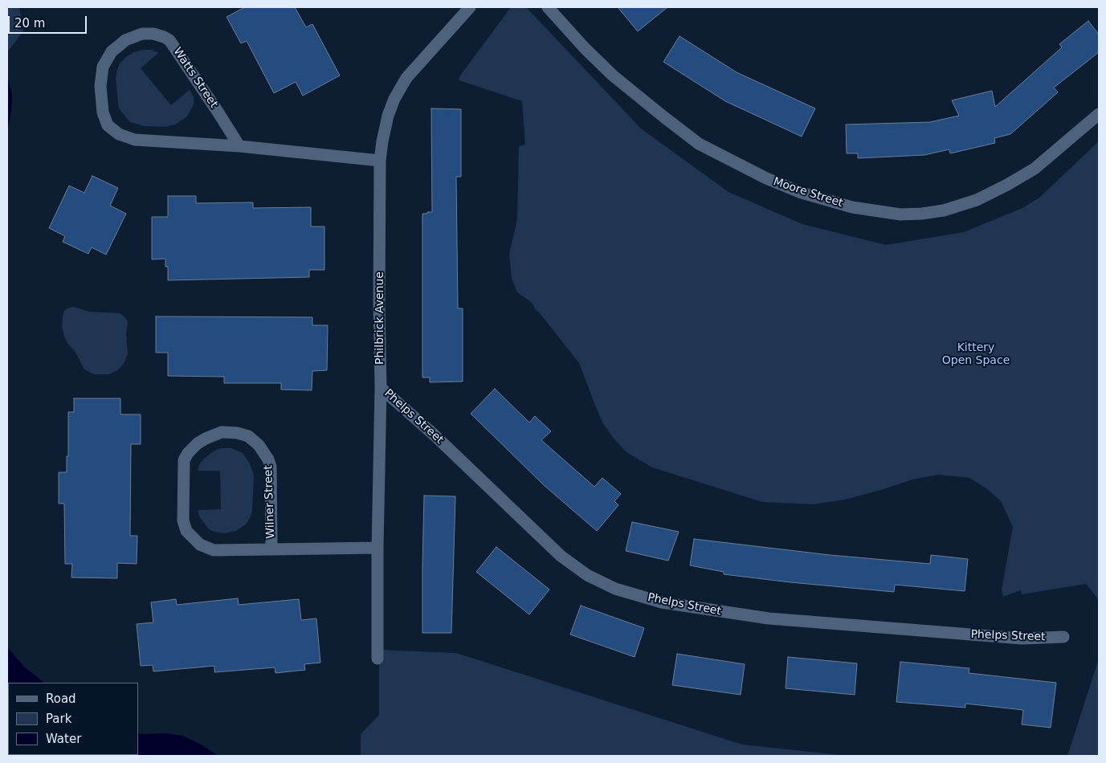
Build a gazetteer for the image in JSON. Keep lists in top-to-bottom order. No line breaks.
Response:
{"streets":{"street":["Watts Street","Moore Street","Philbrick Avenue","Phelps Street","Wilner Street"]},"crossings":[["Watts Street","Philbrick Avenue"],["Philbrick Avenue","Phelps Street"],["Philbrick Avenue","Wilner Street"]],"parks":["Kittery Open Space"],"legend":["Road","Park","Water"],"scale_bar":"20 m"}
